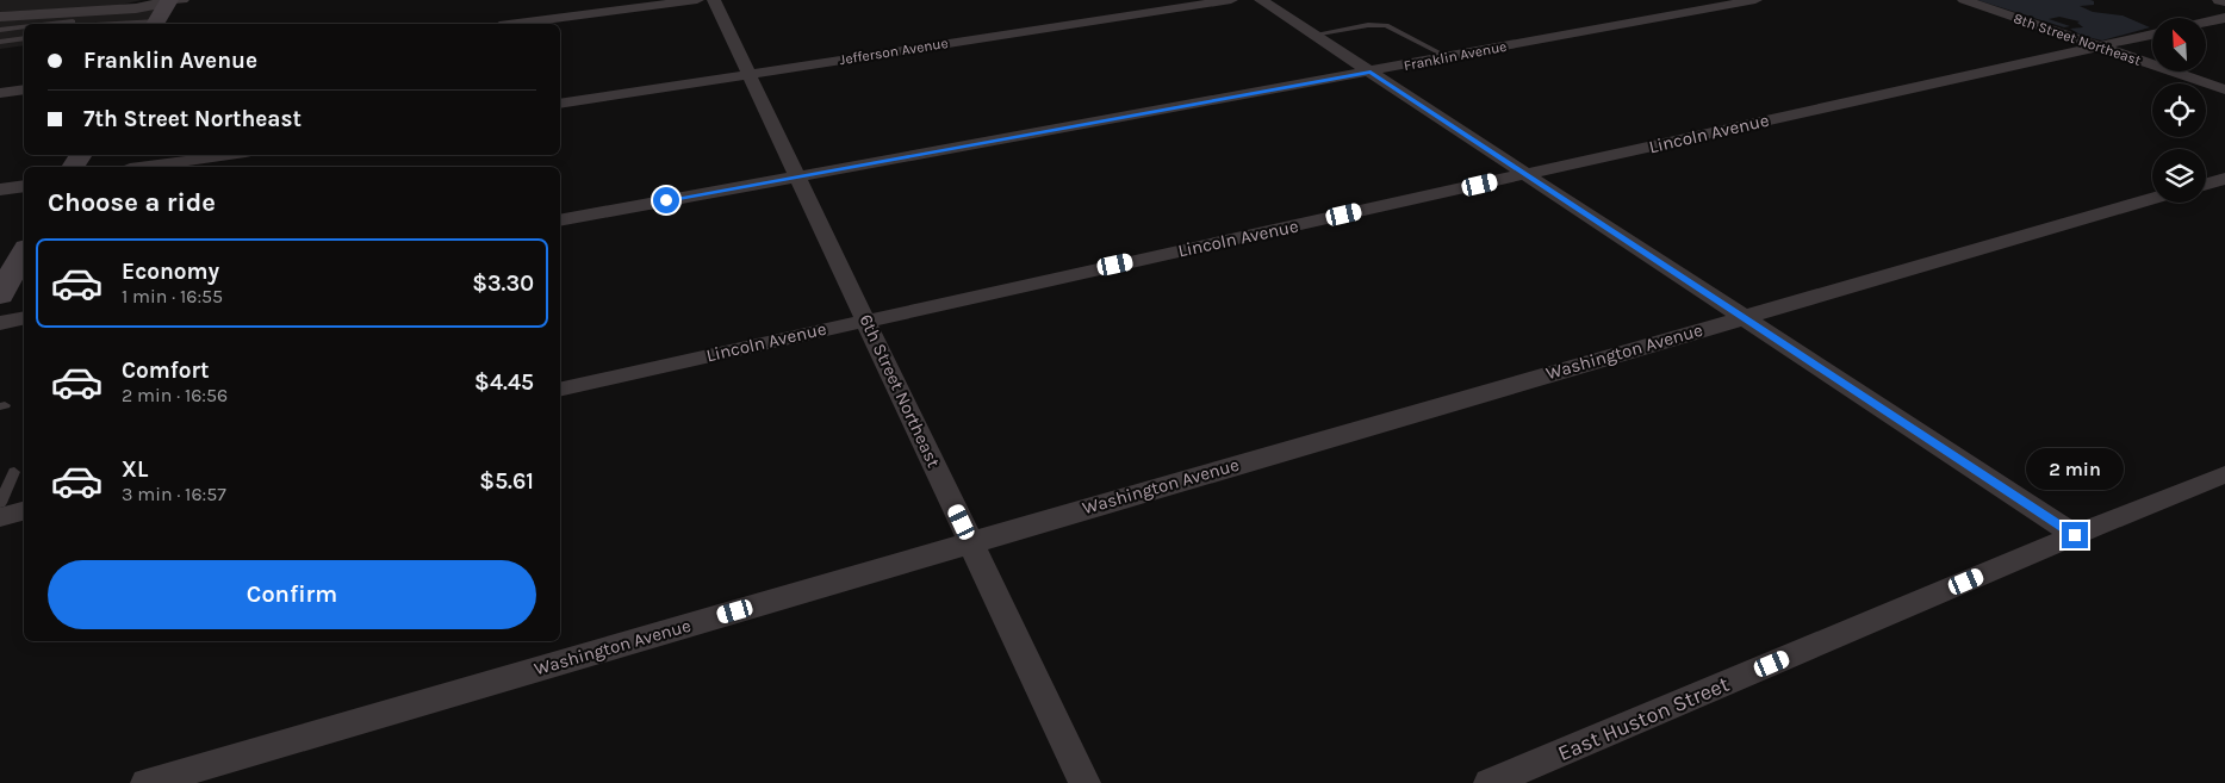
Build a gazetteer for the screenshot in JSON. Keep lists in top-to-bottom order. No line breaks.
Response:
{"streets":{"street":["8th Street Northeast","Jefferson Avenue","Franklin Avenue","Lincoln Avenue","Washington Avenue","6th Street Northeast","East Huston Street"]},"crossings":[["8th Street Northeast","Lincoln Avenue"],["Jefferson Avenue","6th Street Northeast"],["Franklin Avenue","6th Street Northeast"],["Lincoln Avenue","6th Street Northeast"],["Washington Avenue","6th Street Northeast"]],"north":"top left","page":{"banner":["Franklin Avenue","7th Street Northeast"],"heading":"Choose a ride","list":[{"name":"Economy","note":"1 min · 16:55","value":"$3.30"},{"name":"Comfort","note":"2 min · 16:56","value":"$4.45"},{"name":"XL","note":"3 min · 16:57","value":"$5.61"}],"bubble":"2 min","buttons":"Confirm"}}
